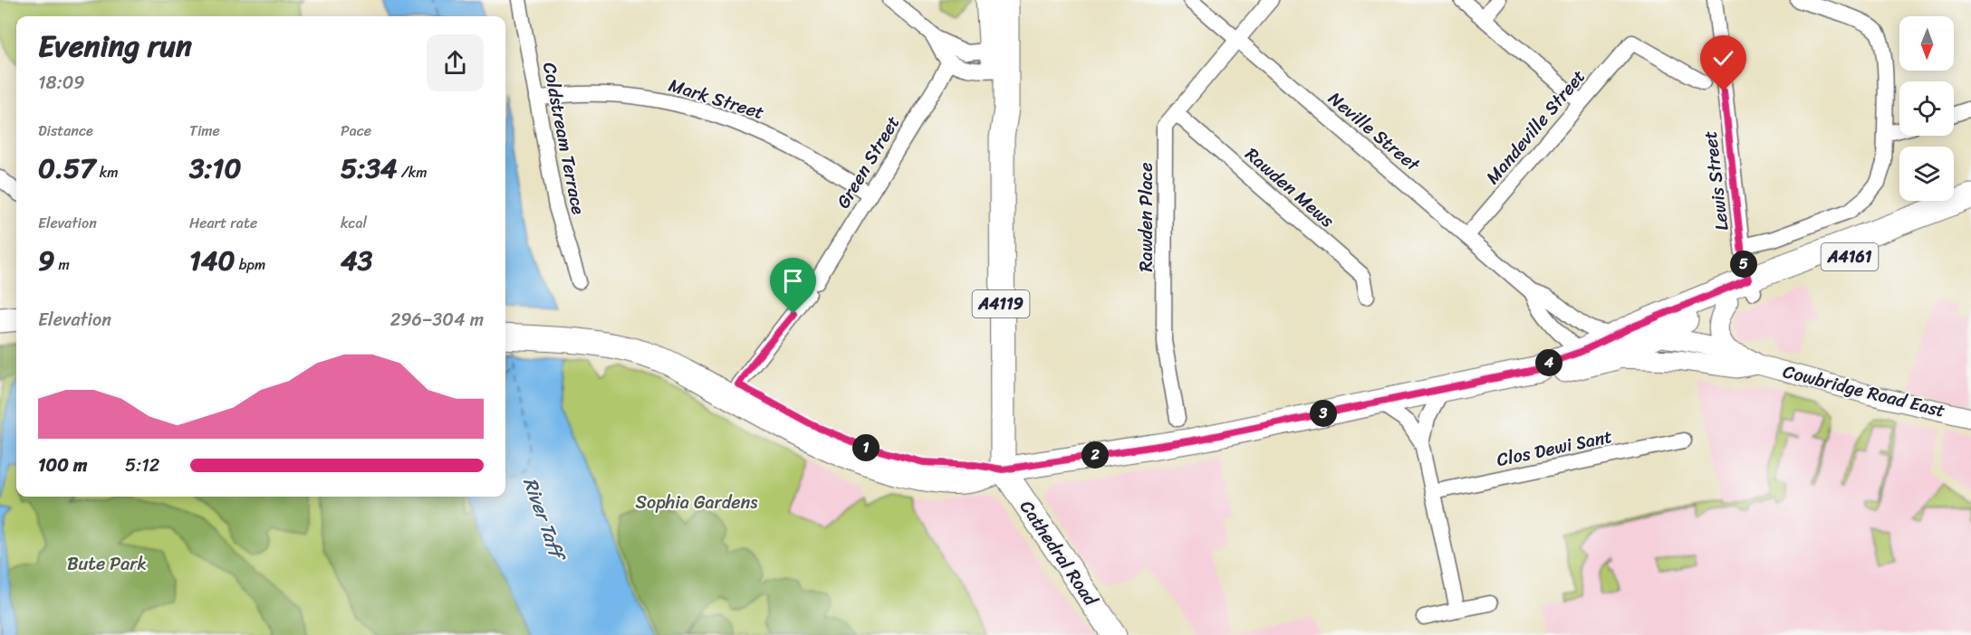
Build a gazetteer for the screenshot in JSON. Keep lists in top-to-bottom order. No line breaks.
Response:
{"streets":{"main road":["A4161","A4119","Cowbridge Road East","Cathedral Road"],"street":["Mark Street","Mandeville Street","Neville Street","Coldstream Terrace","Green Street","Lewis Street","Rawden Mews","Rawden Place","Clos Dewi Sant"]},"crossings":[["Mark Street","Coldstream Terrace"],["Mark Street","Green Street"],["Mandeville Street","Neville Street"],["Neville Street","Rawden Place"],["Neville Street","A4161"],["Neville Street","Cowbridge Road East"],["Green Street","Cowbridge Road East"],["Lewis Street","A4161"],["Rawden Mews","Rawden Place"],["A4161","Cowbridge Road East"],["A4119","Cowbridge Road East"],["A4119","Cathedral Road"],["Cowbridge Road East","Cathedral Road"]],"water":["River Taff"],"parks":["Sophia Gardens","Bute Park"],"north":"bottom","page":{"heading":["Evening run","18:09"],"stats":[["Distance","0.57 km"],["Time","3:10"],["Pace","5:34 /km"],["Elevation","9 m"],["Heart rate","140 bpm"],["kcal","43"]],"pins":["5","4","3","1","2"],"chart":["Elevation","296–304 m"],"list":[{"name":"100 m","note":"5:12"}]}}
